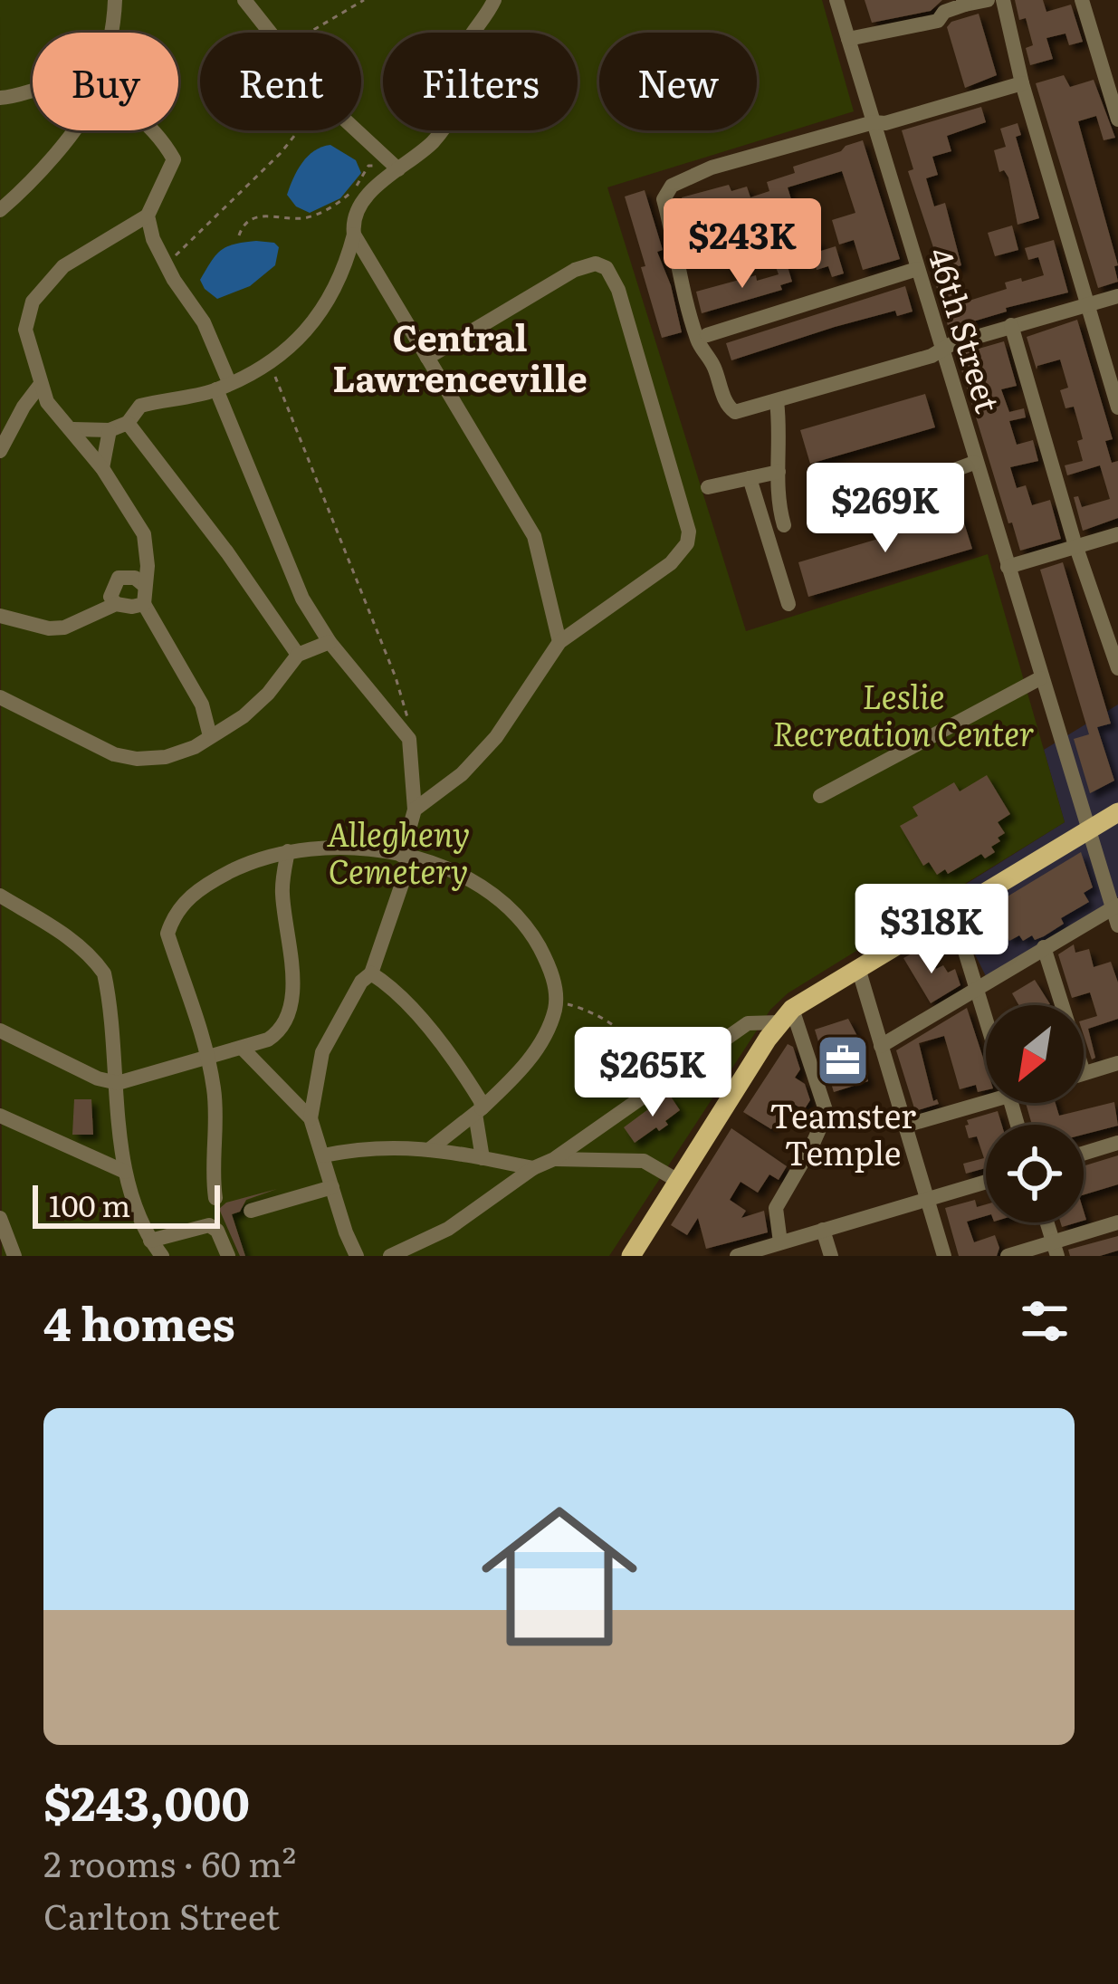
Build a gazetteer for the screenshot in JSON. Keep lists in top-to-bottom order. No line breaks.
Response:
{"streets":{"street":["46th Street"]},"districts":["Central Lawrenceville"],"parks":["Leslie Recreation Center","Allegheny Cemetery"],"places":{"office":["Teamster Temple"]},"scale_bar":"100 m","north":"bottom left","page":{"chip":["Buy","Rent","Filters","New"],"price":["$243K","$269K","$318K","$265K"],"scale":"100 m","heading":"4 homes","list":[{"name":"$243,000","note":"2 rooms · 60 m² · Carlton Street"}]}}
